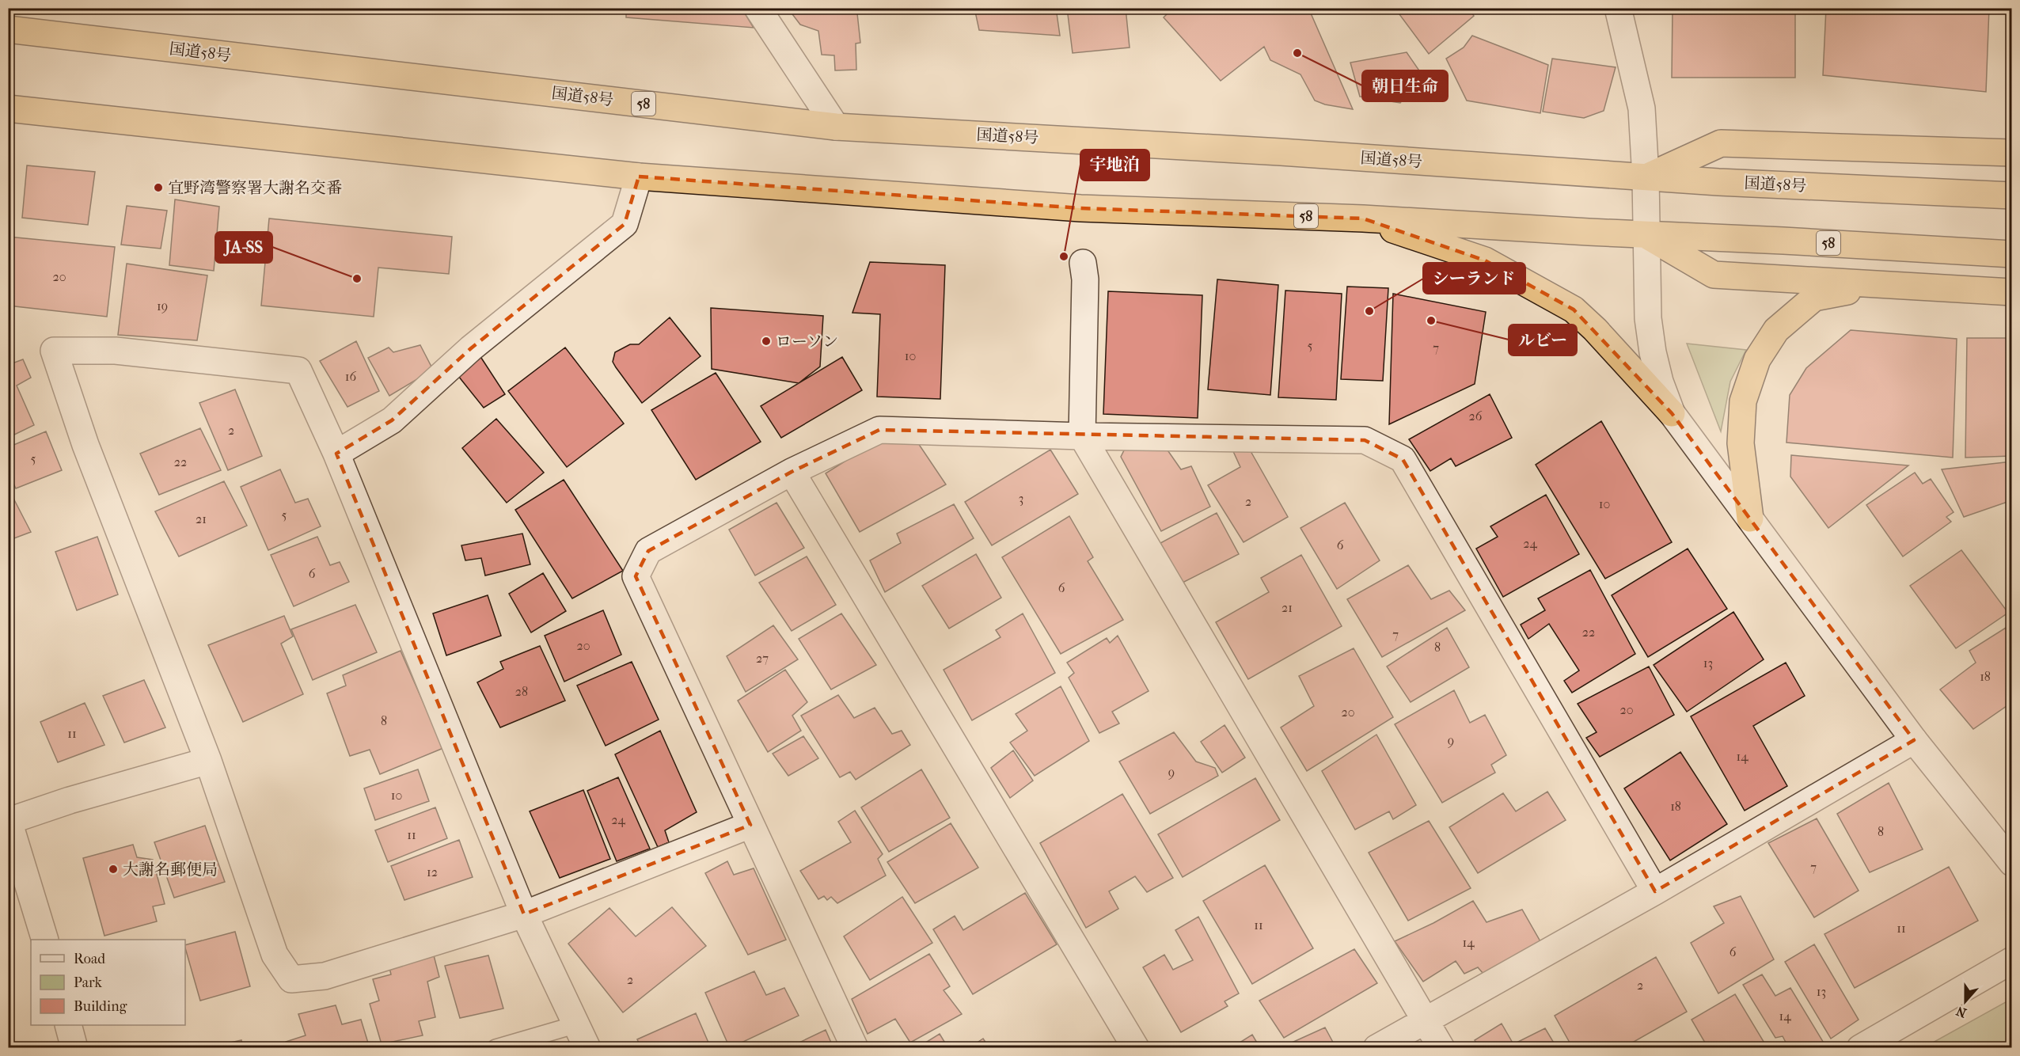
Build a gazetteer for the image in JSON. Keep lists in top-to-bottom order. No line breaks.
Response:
{"streets":{"highway":["国道58号","58"]},"places":["朝日生命","宜野湾警察署大謝名交番","宇地泊","JA-SS","シーランド","ルビー","ローソン","大謝名郵便局"],"house_numbers":["20","19","5","7","10","16","26","2","5","22","3","2","10","5","21","24","6","6","6","21","22","7","20","8","27","13","18","28","20","20","8","11","9","14","9","10","18","24","8","11","7","12","11","11","14","6","2","2","13","14"],"legend":["Road","Park","Building"],"north":"bottom"}
